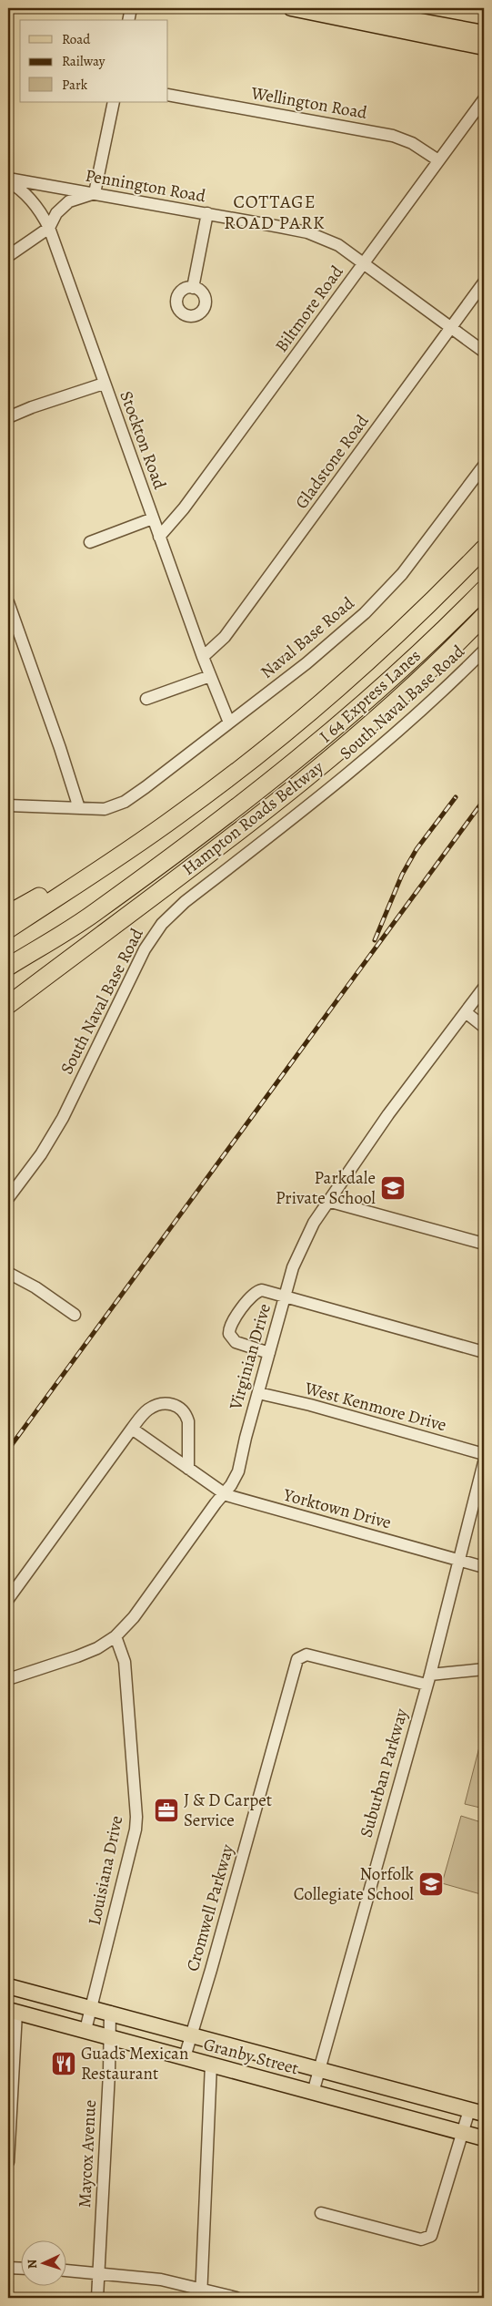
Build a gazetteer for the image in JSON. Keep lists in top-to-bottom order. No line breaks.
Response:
{"streets":{"highway":["I 64 Express Lanes","Hampton Roads Beltway"],"main road":["Granby Street"],"street":["Wellington Road","Pennington Road","Biltmore Road","Stockton Road","Gladstone Road","Naval Base Road","South Naval Base Road","Virginian Drive","West Kenmore Drive","Yorktown Drive","Suburban Parkway","Louisiana Drive","Cromwell Parkway","Maycox Avenue"]},"crossings":[["Wellington Road","Biltmore Road"],["Pennington Road","Biltmore Road"],["Pennington Road","Stockton Road"],["Pennington Road","Gladstone Road"],["Biltmore Road","Stockton Road"],["Stockton Road","Gladstone Road"],["Stockton Road","Naval Base Road"],["Virginian Drive","West Kenmore Drive"],["Virginian Drive","Yorktown Drive"],["Virginian Drive","Louisiana Drive"],["Yorktown Drive","Suburban Parkway"],["Suburban Parkway","Cromwell Parkway"],["Suburban Parkway","Granby Street"],["Louisiana Drive","Granby Street"],["Cromwell Parkway","Granby Street"],["Granby Street","Maycox Avenue"]],"districts":["COTTAGE ROAD PARK"],"places":{"school or university":["Parkdale Private School","Norfolk Collegiate School"],"office":["J & D Carpet Service"],"restaurant":["Guads Mexican Restaurant"]},"legend":["Road","Railway","Park"],"north":"left"}
